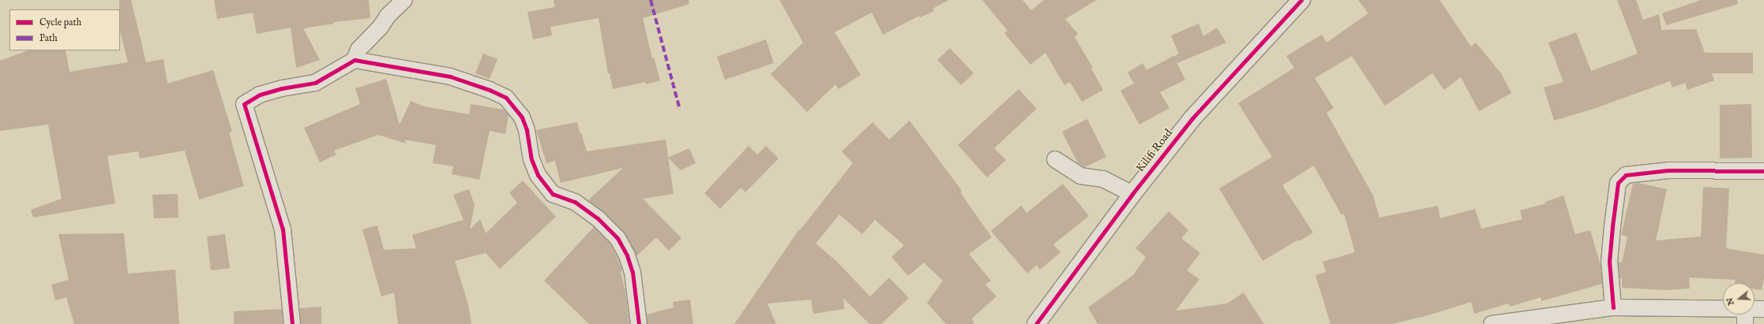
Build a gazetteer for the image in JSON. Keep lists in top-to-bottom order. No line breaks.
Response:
{"streets":{"street":["Kilifi Road"]},"legend":["Cycle path","Path"],"north":"left"}
